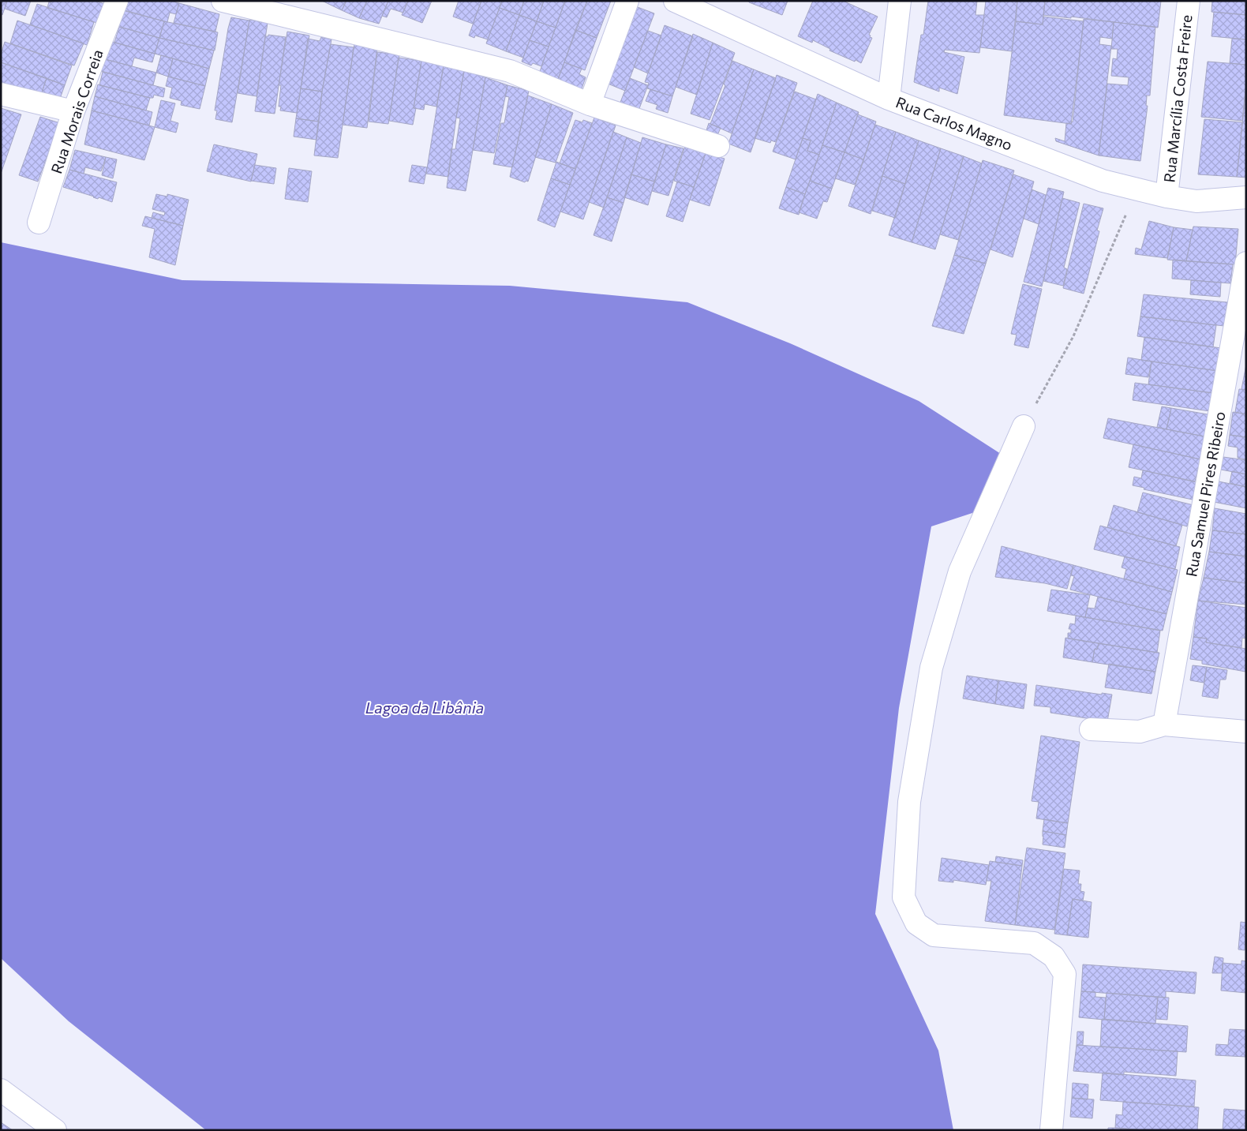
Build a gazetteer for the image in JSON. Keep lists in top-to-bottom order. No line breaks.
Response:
{"streets":{"street":["Rua Marcília Costa Freire","Rua Morais Correia","Rua Carlos Magno","Rua Samuel Pires Ribeiro"]},"crossings":[["Rua Marcília Costa Freire","Rua Carlos Magno"]],"water":["Lagoa da Libânia"]}
